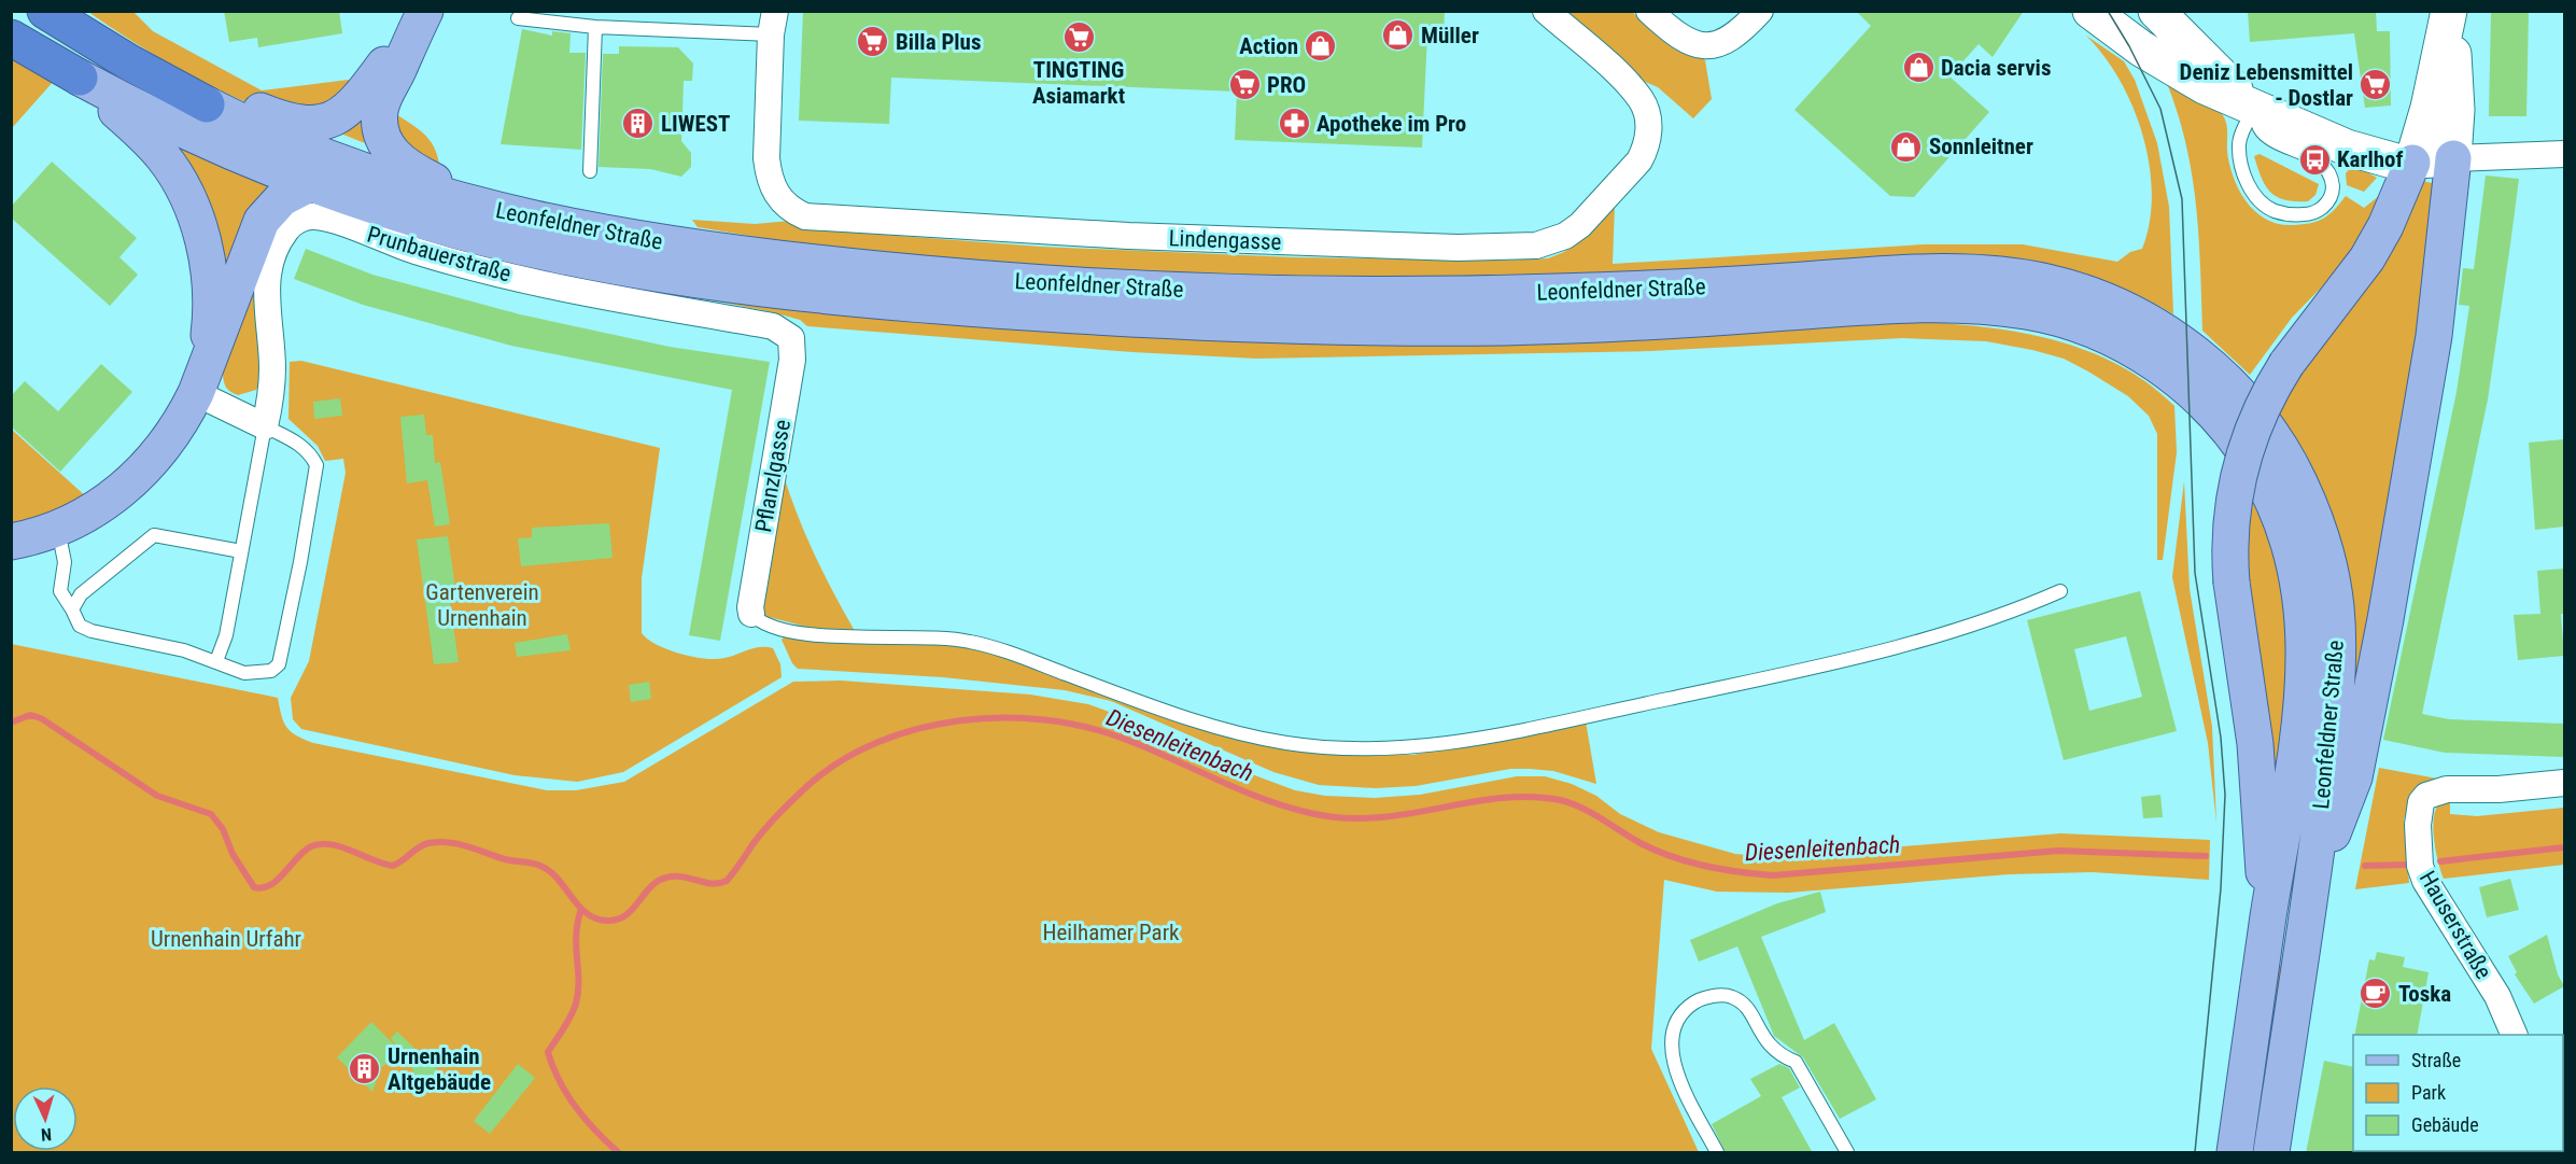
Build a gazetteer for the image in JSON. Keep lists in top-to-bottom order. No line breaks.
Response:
{"streets":{"main road":["Leonfeldner Straße"],"street":["Lindengasse","Prunbauerstraße","Pflanzlgasse","Hauserstraße"]},"crossings":[["Prunbauerstraße","Pflanzlgasse"]],"water":["Diesenleitenbach"],"parks":["Gartenverein Urnenhain","Heilhamer Park","Urnenhain Urfahr"],"places":{"shop":["Müller","Action","Dacia servis","Sonnleitner"],"supermarket":["TINGTING Asiamarkt","Billa Plus","PRO","Deniz Lebensmittel - Dostlar"],"building":["LIWEST","Urnenhain Altgebäude"],"pharmacy":["Apotheke im Pro"],"bus stop":["Karlhof"],"cafe":["Toska"]},"legend":["Straße","Park","Gebäude"],"north":"bottom"}
